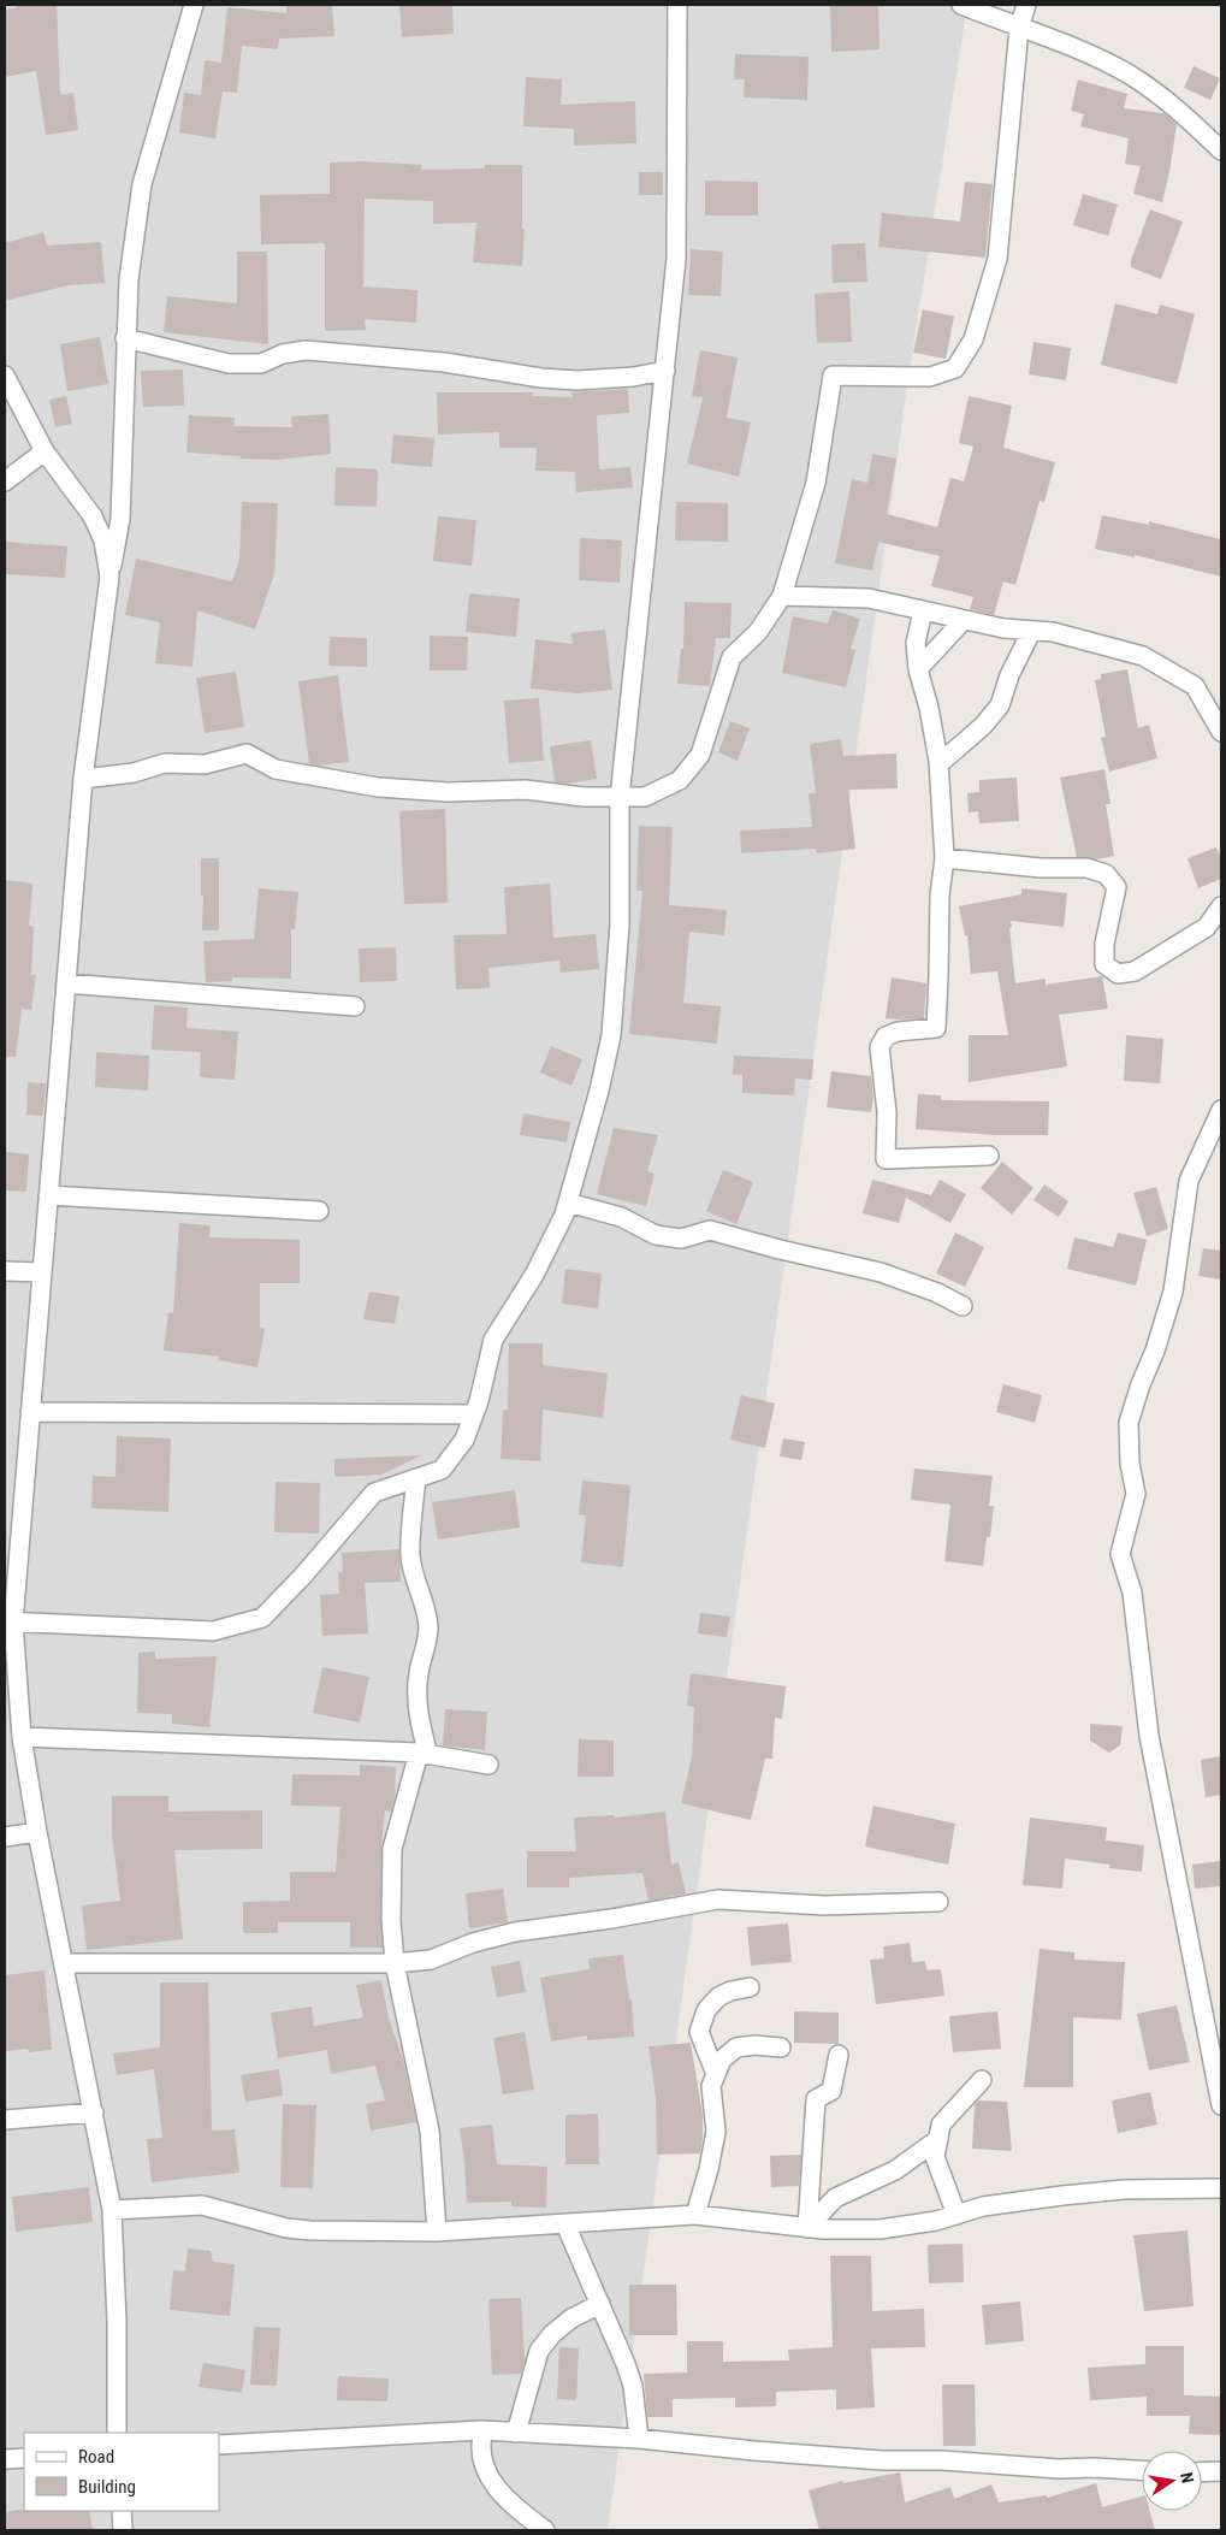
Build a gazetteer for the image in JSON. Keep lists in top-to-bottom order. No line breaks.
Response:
{"legend":["Road","Building"],"north":"right"}
